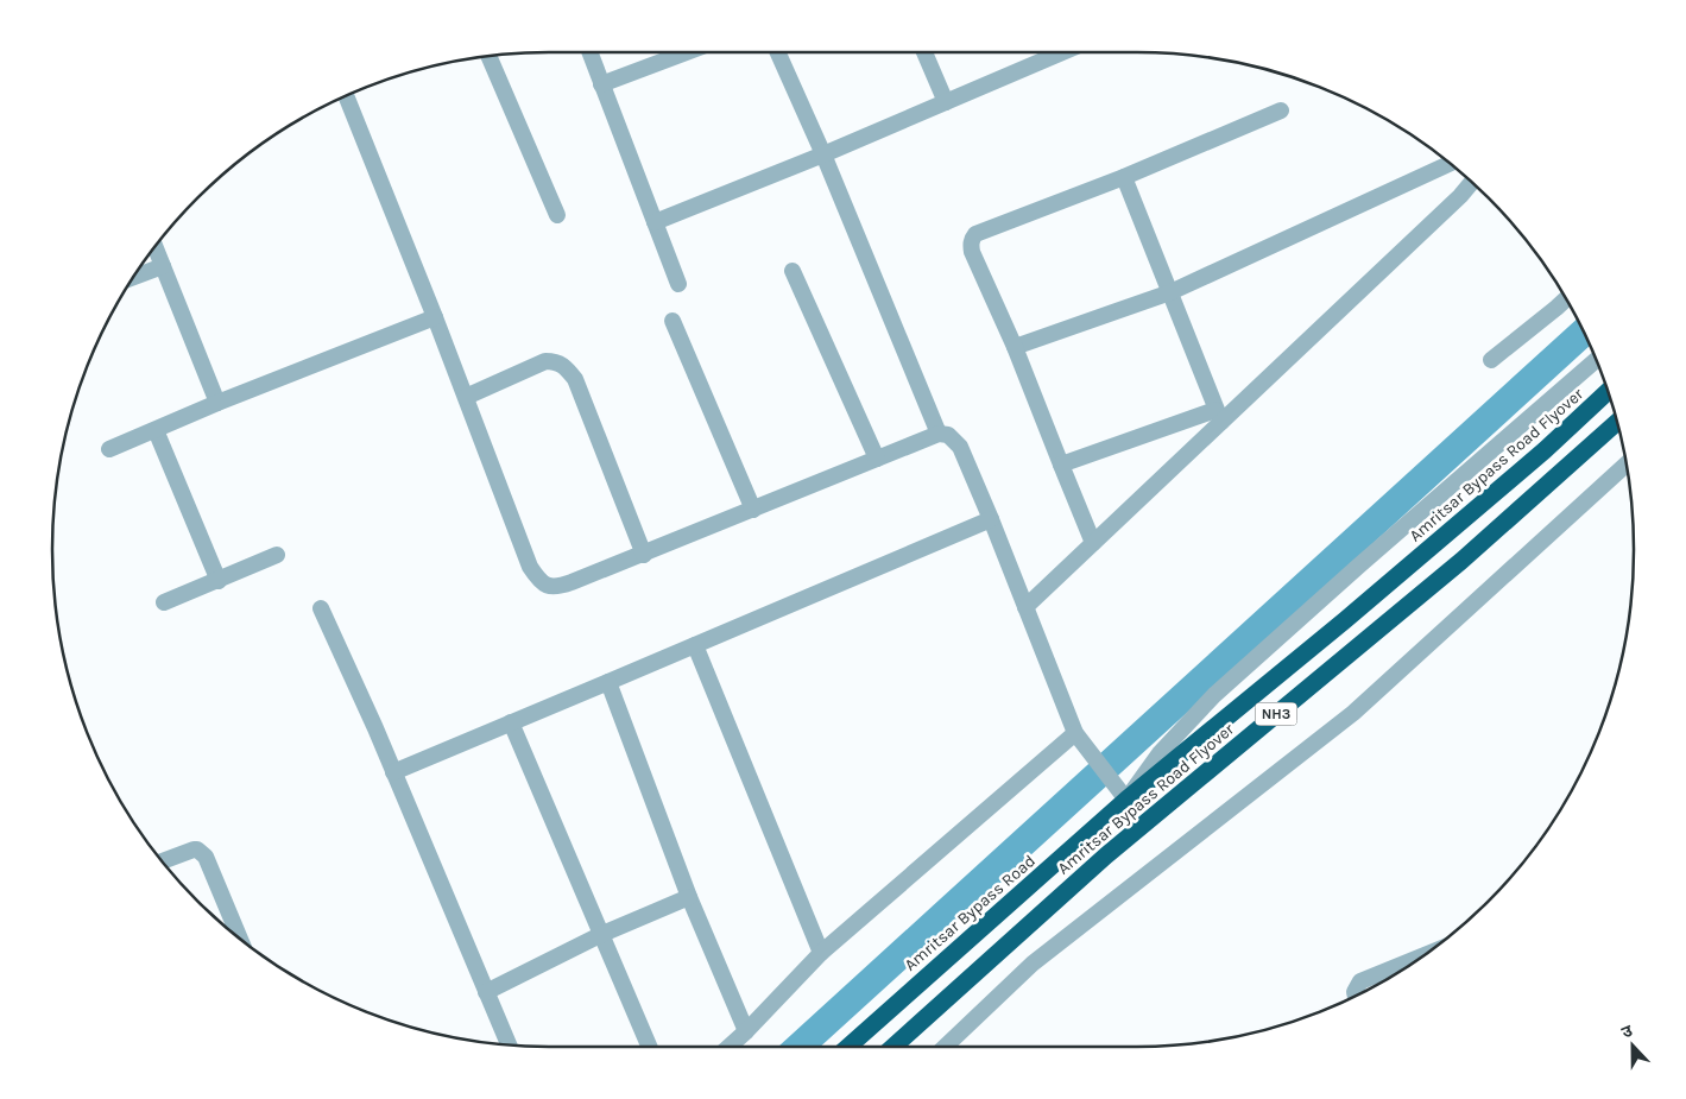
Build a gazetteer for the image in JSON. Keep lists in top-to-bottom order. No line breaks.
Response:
{"streets":{"highway":["Amritsar Bypass Road Flyover","NH3","Amritsar Bypass Road"]},"crossings":[["Amritsar Bypass Road Flyover","Amritsar Bypass Road"]],"north":"top"}
